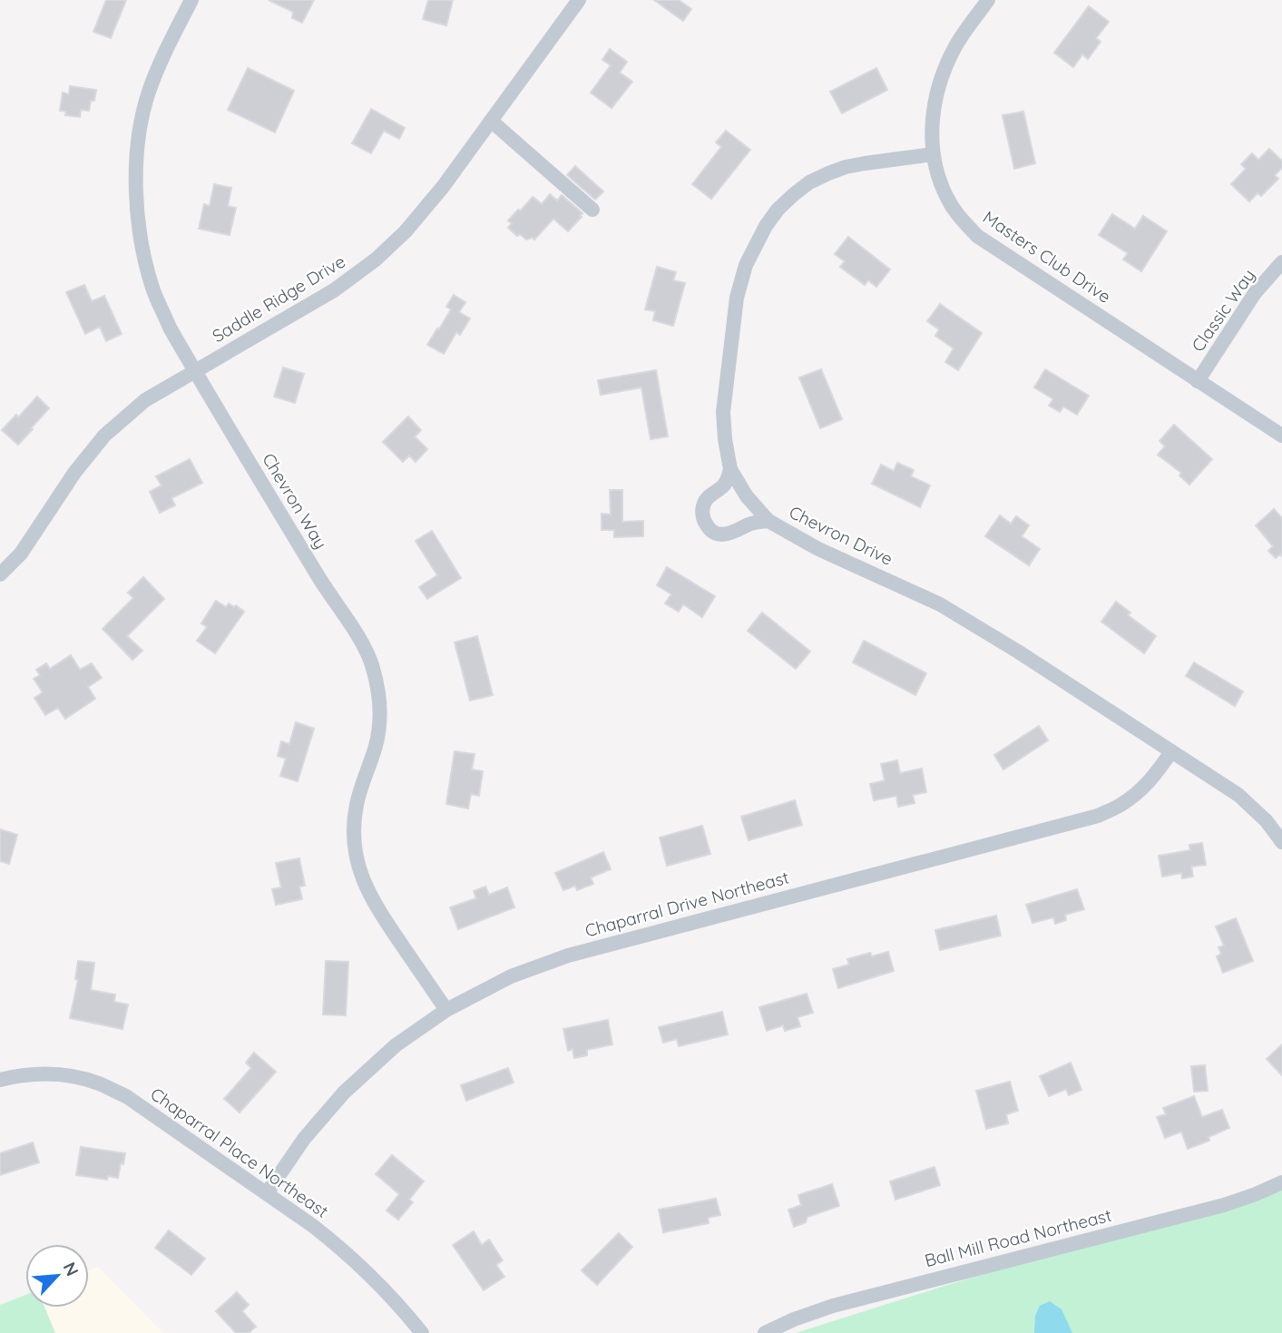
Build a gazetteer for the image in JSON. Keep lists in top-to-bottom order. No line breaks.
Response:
{"streets":{"street":["Masters Club Drive","Saddle Ridge Drive","Classic Way","Chevron Way","Chevron Drive","Chaparral Drive Northeast","Chaparral Place Northeast","Ball Mill Road Northeast"]},"crossings":[["Masters Club Drive","Classic Way"],["Masters Club Drive","Chevron Drive"],["Saddle Ridge Drive","Chevron Way"],["Chevron Way","Chaparral Drive Northeast"],["Chevron Drive","Chaparral Drive Northeast"],["Chaparral Drive Northeast","Chaparral Place Northeast"]],"north":"top right"}
